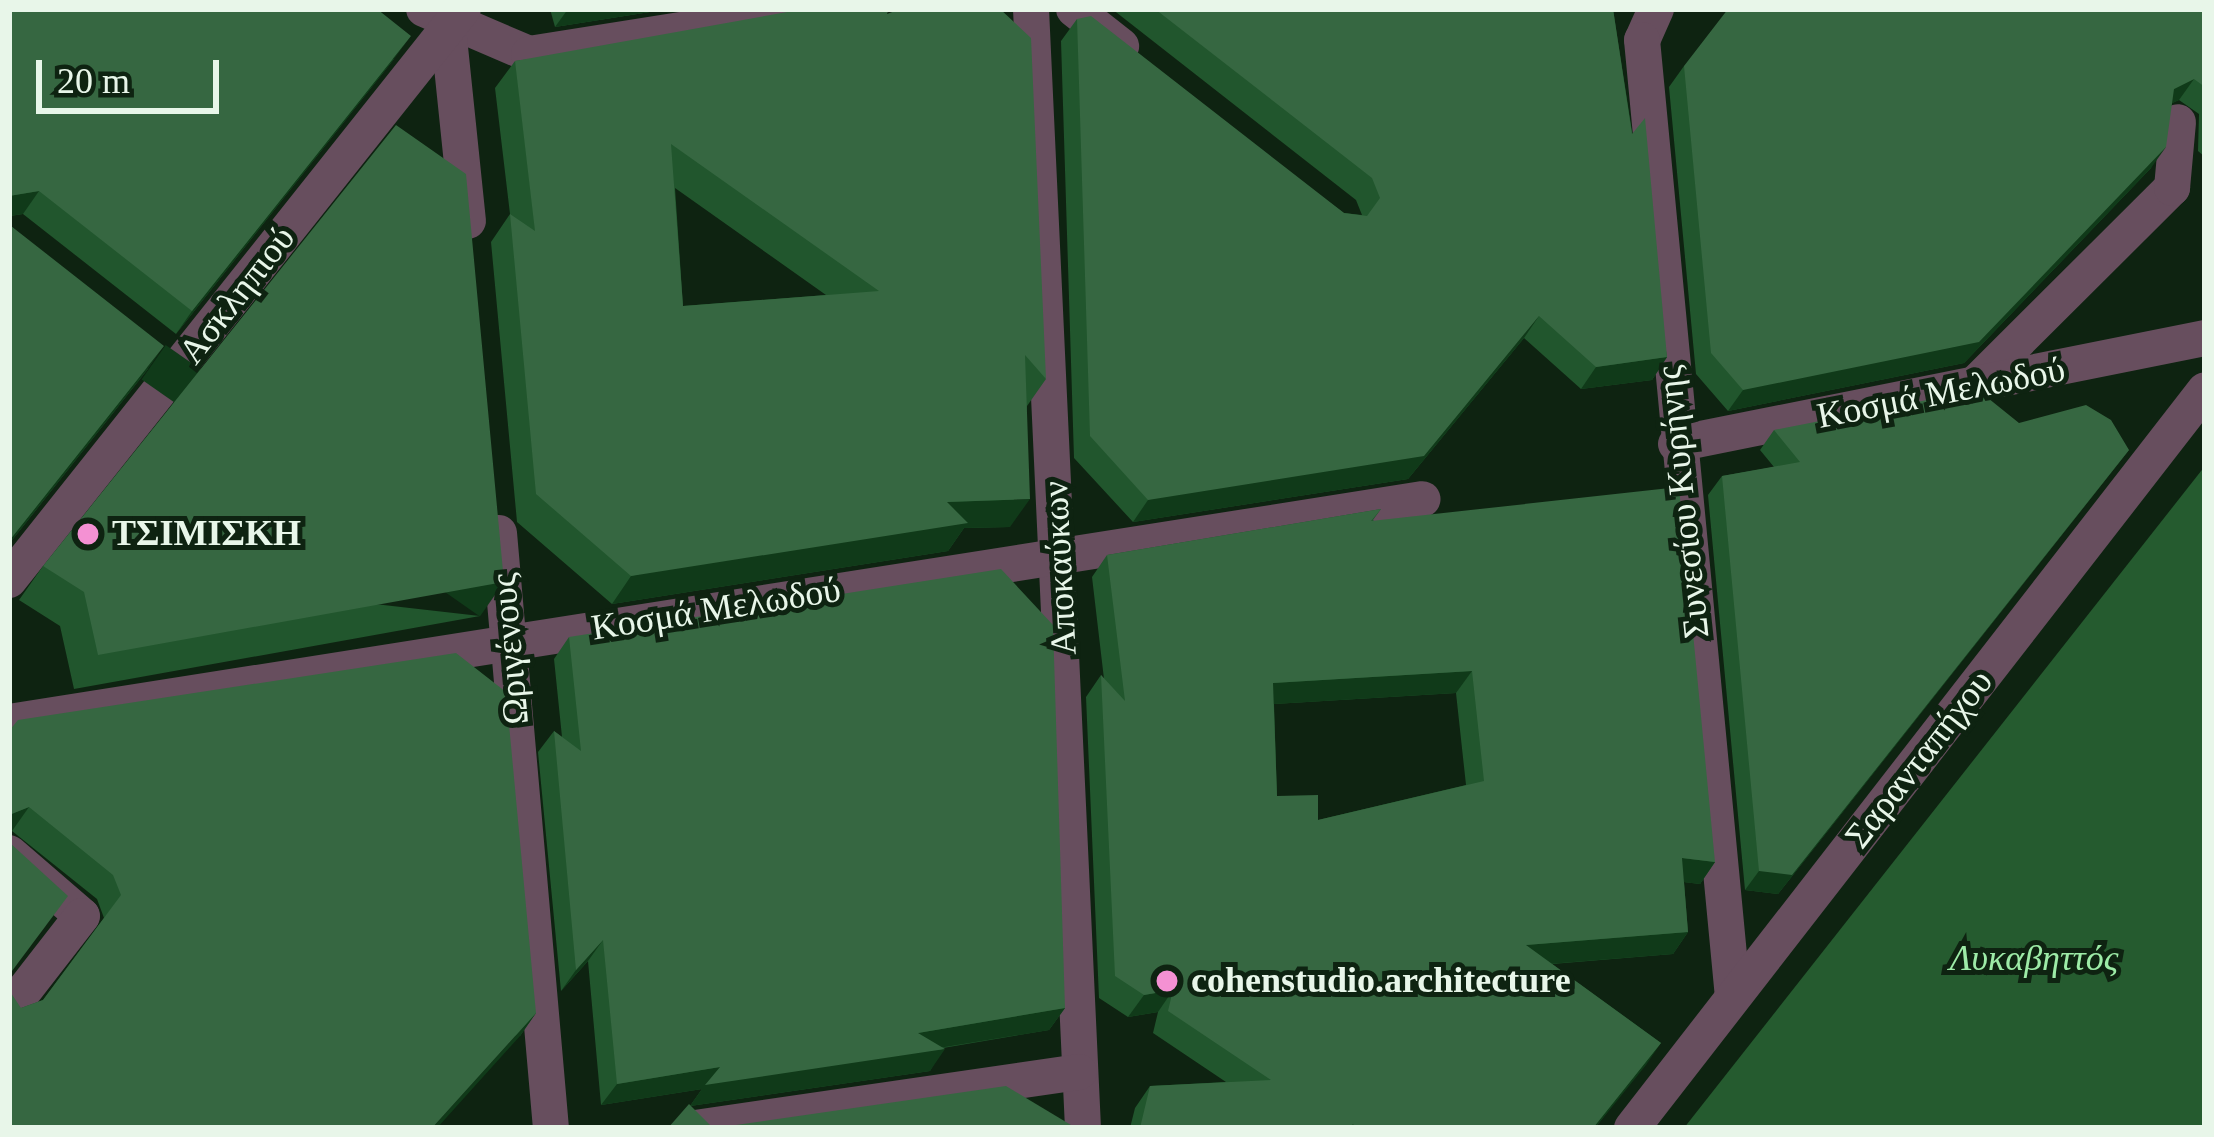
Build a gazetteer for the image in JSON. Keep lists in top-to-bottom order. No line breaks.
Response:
{"streets":{"street":["Ασκληπιού","Κοσμά Μελωδού","Συνεσίου Κυρήνης","Αποκαύκων","Ωριγένους","Σαρανταπήχου"]},"crossings":[["Κοσμά Μελωδού","Συνεσίου Κυρήνης"],["Κοσμά Μελωδού","Αποκαύκων"],["Κοσμά Μελωδού","Ωριγένους"],["Συνεσίου Κυρήνης","Σαρανταπήχου"]],"parks":["Λυκαβηττός"],"places":["ΤΣΙΜΙΣΚΗ","cohenstudio.architecture"],"scale_bar":"20 m"}
